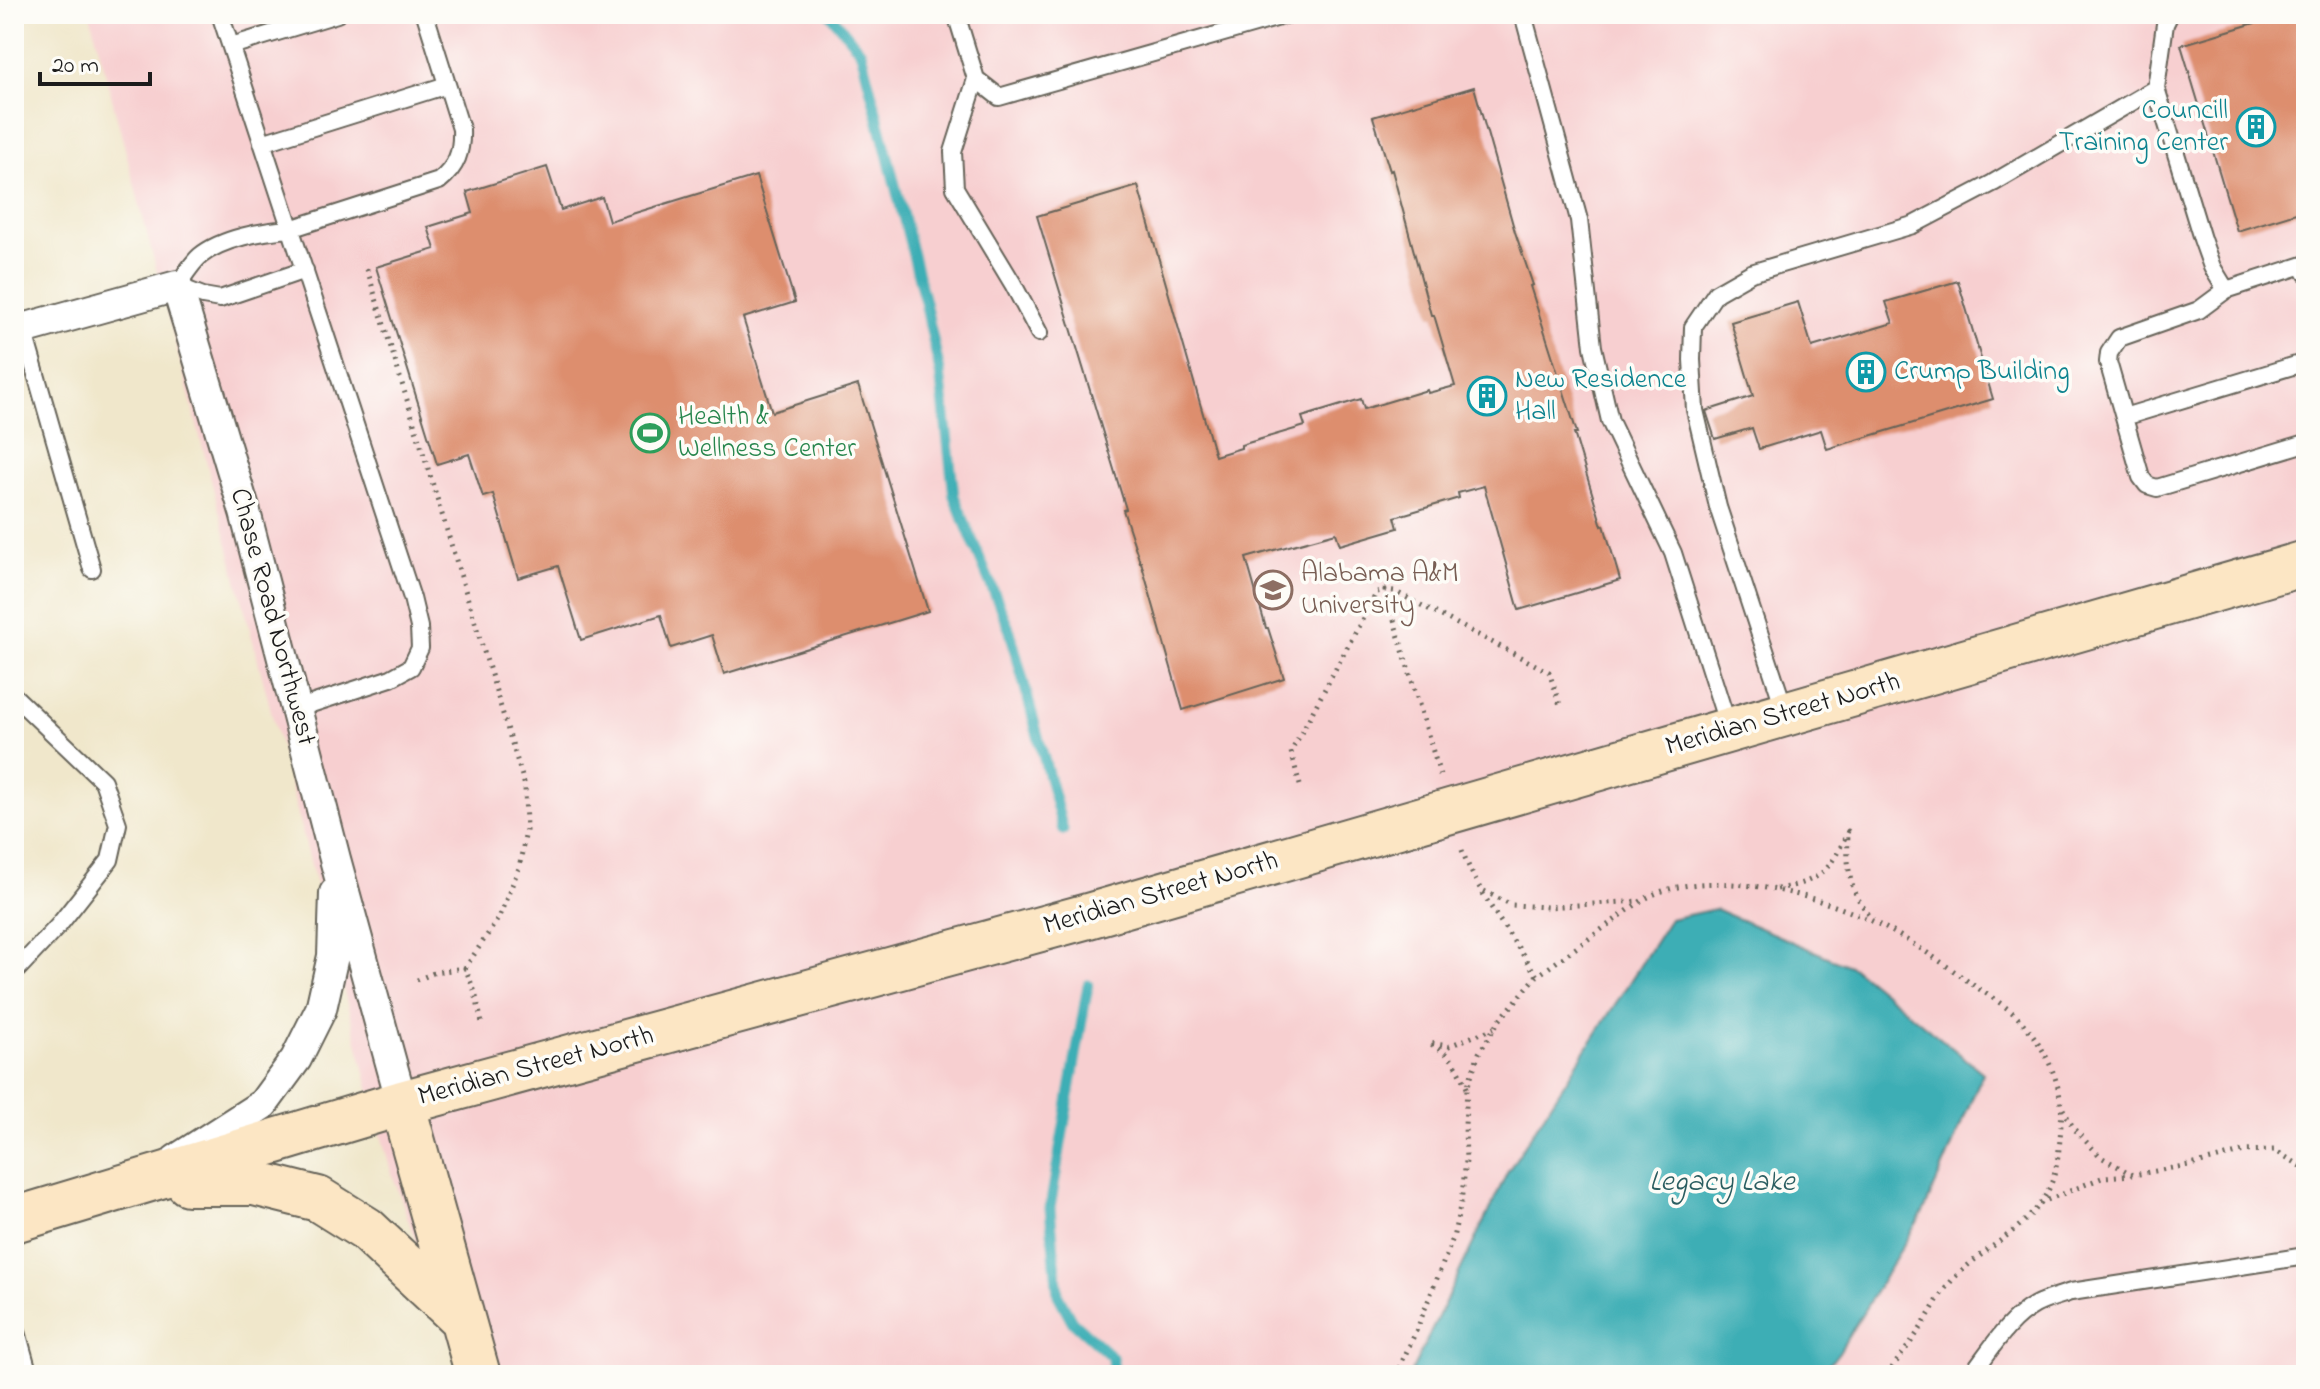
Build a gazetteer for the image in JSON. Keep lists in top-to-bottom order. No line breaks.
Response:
{"streets":{"street":["Chase Road Northwest","Meridian Street North"]},"crossings":[["Chase Road Northwest","Meridian Street North"]],"water":["Legacy Lake"],"places":{"building":["Councill Training Center","Crump Building","New Residence Hall"],"sports":["Health & Wellness Center"],"school or university":["Alabama A&M University"]},"scale_bar":"20 m"}
